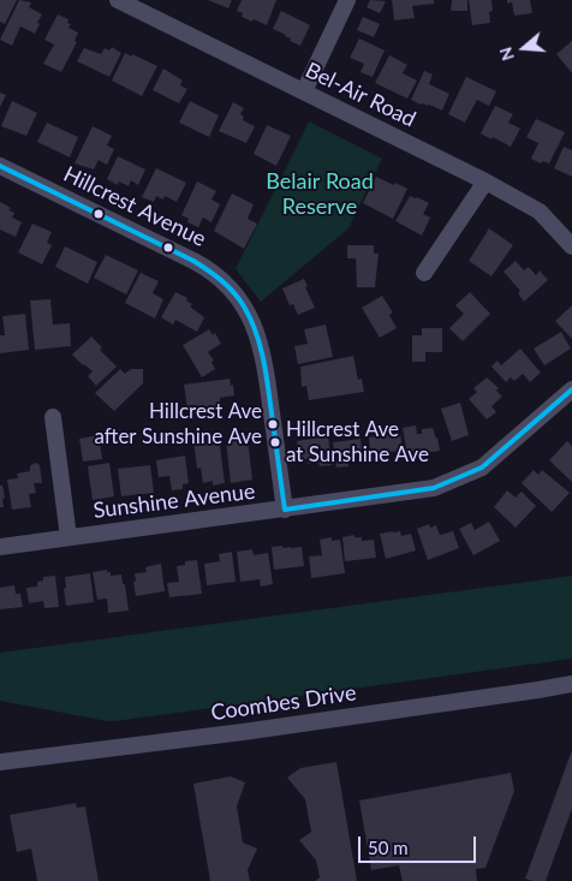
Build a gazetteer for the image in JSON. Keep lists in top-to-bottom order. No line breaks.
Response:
{"streets":{"street":["Bel-Air Road","Hillcrest Avenue","Sunshine Avenue","Coombes Drive"]},"crossings":[["Hillcrest Avenue","Sunshine Avenue"]],"parks":["Belair Road Reserve"],"places":["Hillcrest Ave after Sunshine Ave","Hillcrest Ave at Sunshine Ave"],"scale_bar":"50 m","north":"left"}
